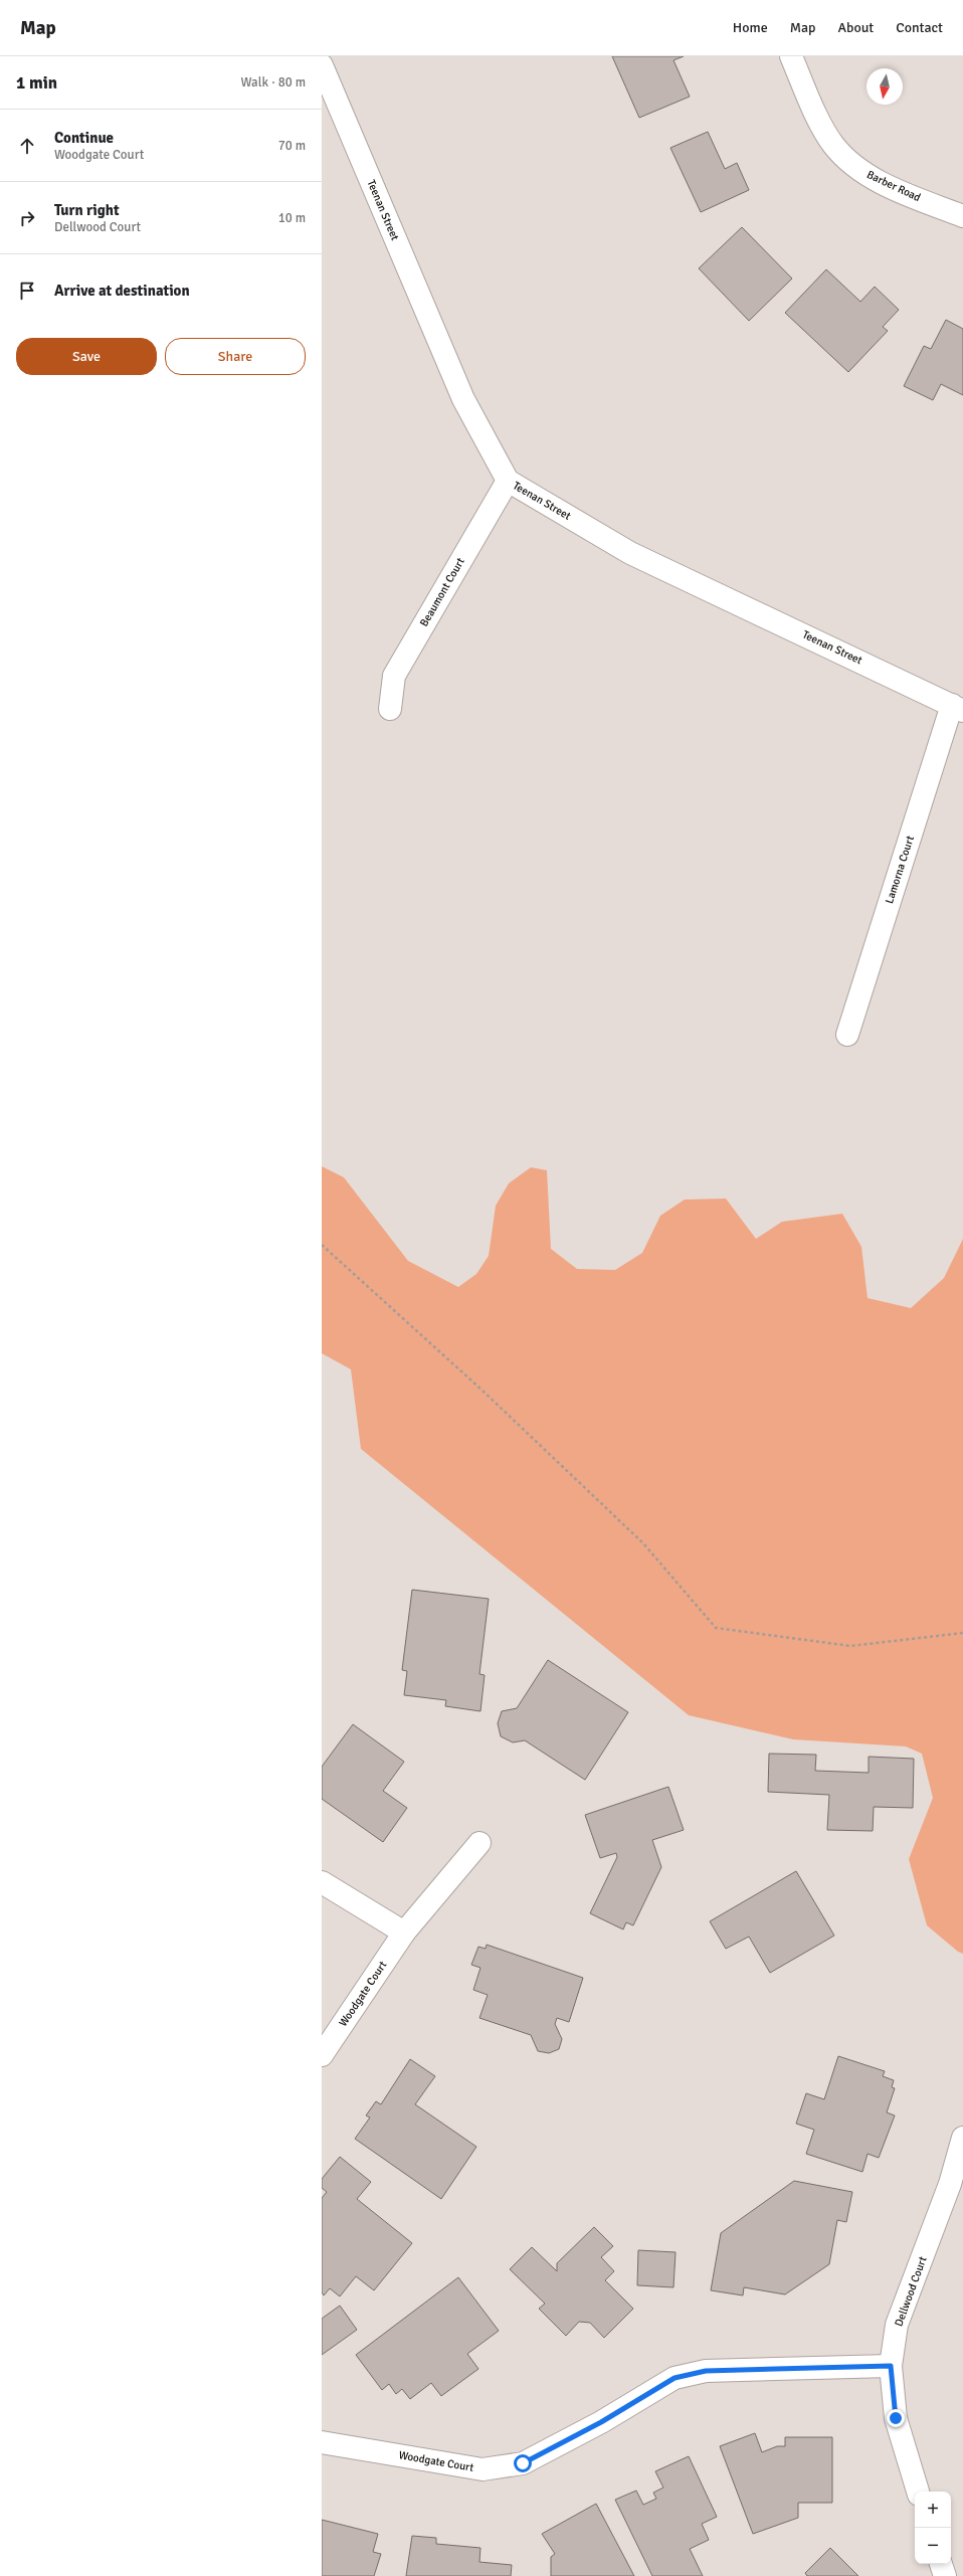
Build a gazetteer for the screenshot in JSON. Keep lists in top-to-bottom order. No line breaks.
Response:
{"streets":{"street":["Barber Road","Teenan Street","Beaumont Court","Lamorna Court","Woodgate Court","Dellwood Court"]},"crossings":[["Teenan Street","Beaumont Court"],["Teenan Street","Lamorna Court"],["Woodgate Court","Dellwood Court"]],"north":"bottom","page":{"header":"Map","nav":["Home","Map","About","Contact"],"heading":["1 min","Walk · 80 m"],"list":[["Continue","Woodgate Court","70 m"],["Turn right","Dellwood Court","10 m"],"Arrive at destination"],"buttons":["Save","Share"],"map_buttons":["+","−"]}}
